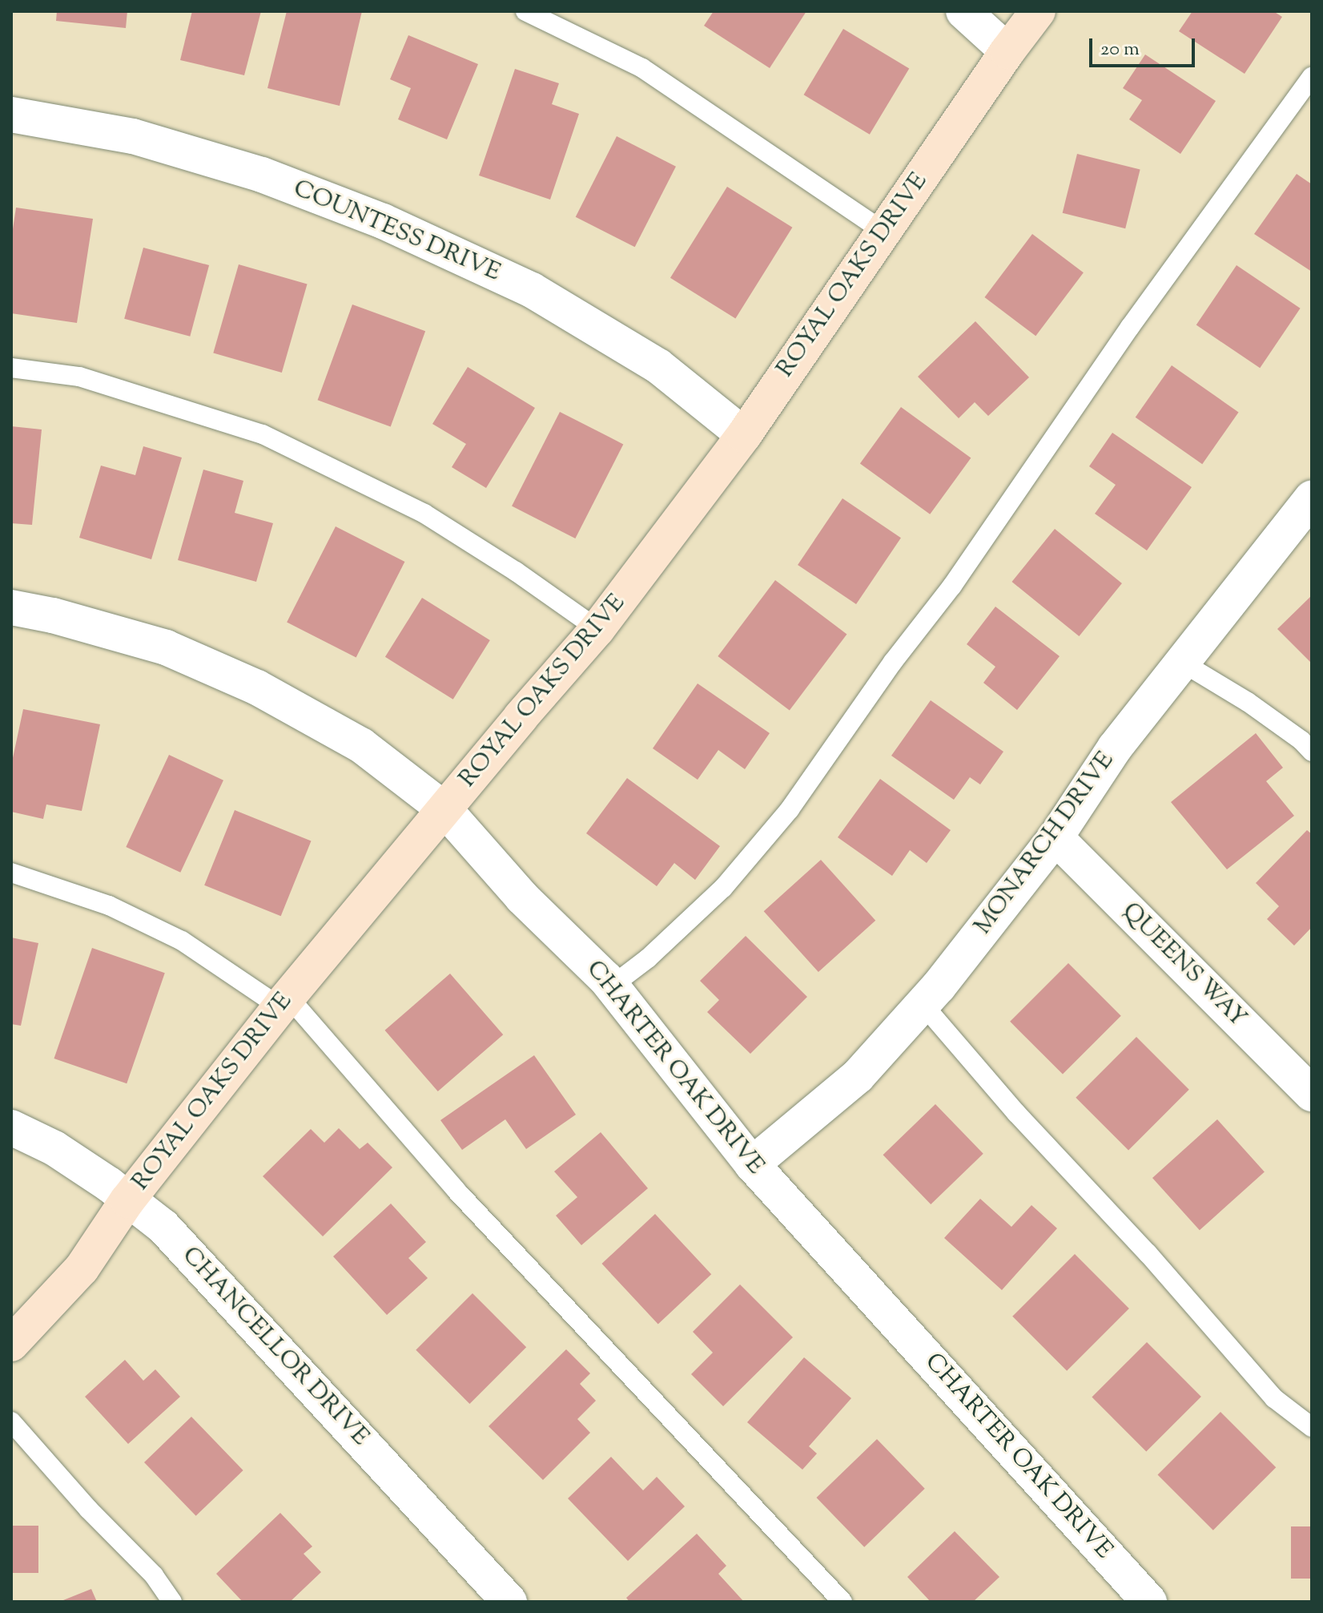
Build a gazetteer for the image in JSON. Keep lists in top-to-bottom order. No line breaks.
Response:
{"streets":{"street":["COUNTESS DRIVE","ROYAL OAKS DRIVE","MONARCH DRIVE","QUEENS WAY","CHARTER OAK DRIVE","CHANCELLOR DRIVE"]},"crossings":[["COUNTESS DRIVE","ROYAL OAKS DRIVE"],["ROYAL OAKS DRIVE","CHARTER OAK DRIVE"],["ROYAL OAKS DRIVE","CHANCELLOR DRIVE"],["MONARCH DRIVE","QUEENS WAY"],["MONARCH DRIVE","CHARTER OAK DRIVE"]],"scale_bar":"20 m"}
